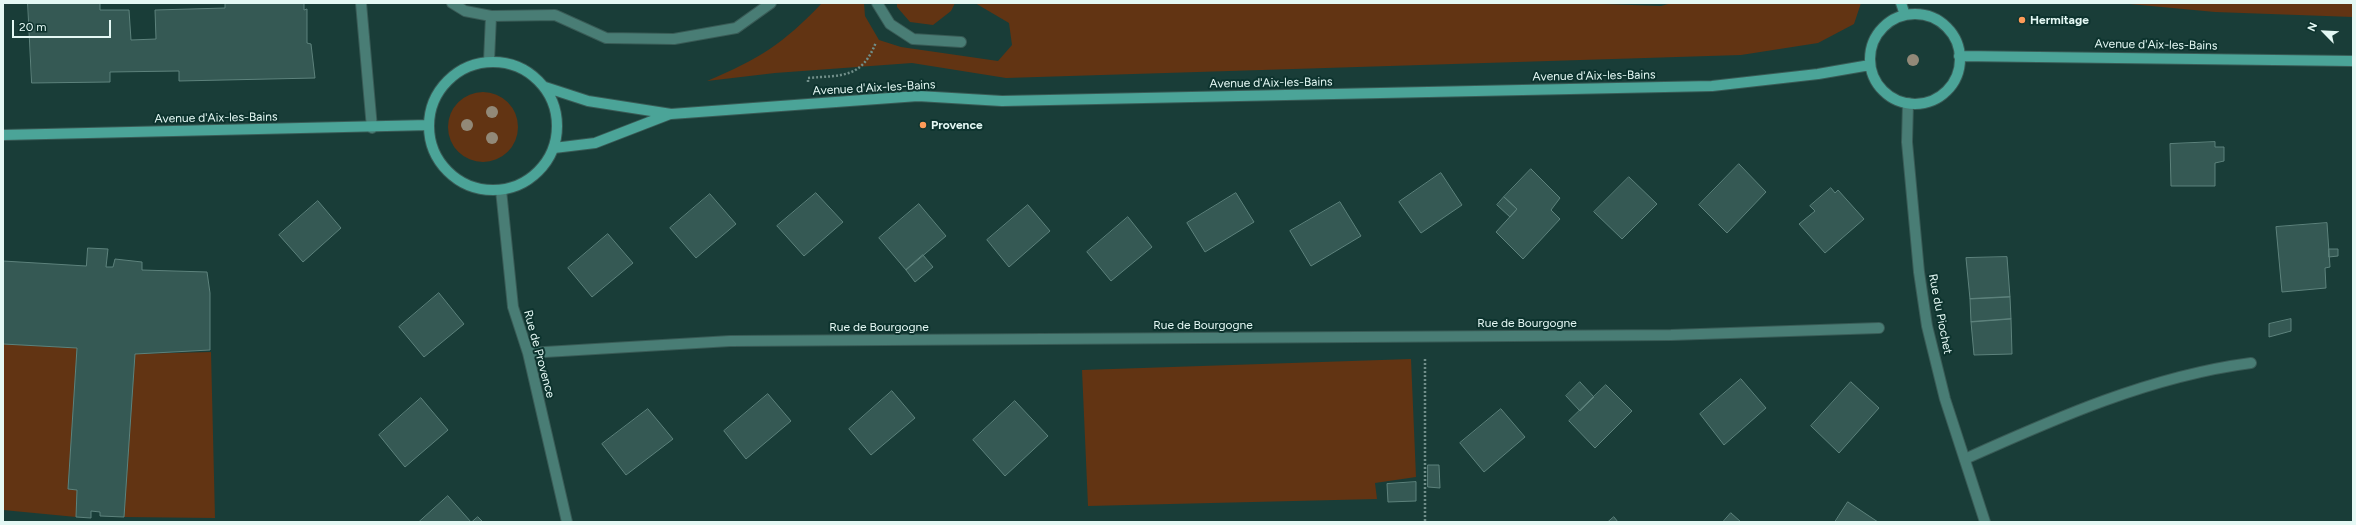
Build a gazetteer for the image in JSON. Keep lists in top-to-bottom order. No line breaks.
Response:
{"streets":{"main road":["Avenue d'Aix-les-Bains"],"street":["Rue du Piochet","Rue de Bourgogne","Rue de Provence"]},"crossings":[["Avenue d'Aix-les-Bains","Rue du Piochet"],["Avenue d'Aix-les-Bains","Rue de Provence"],["Rue de Bourgogne","Rue de Provence"]],"places":["Hermitage","Provence"],"scale_bar":"20 m","north":"top left"}
